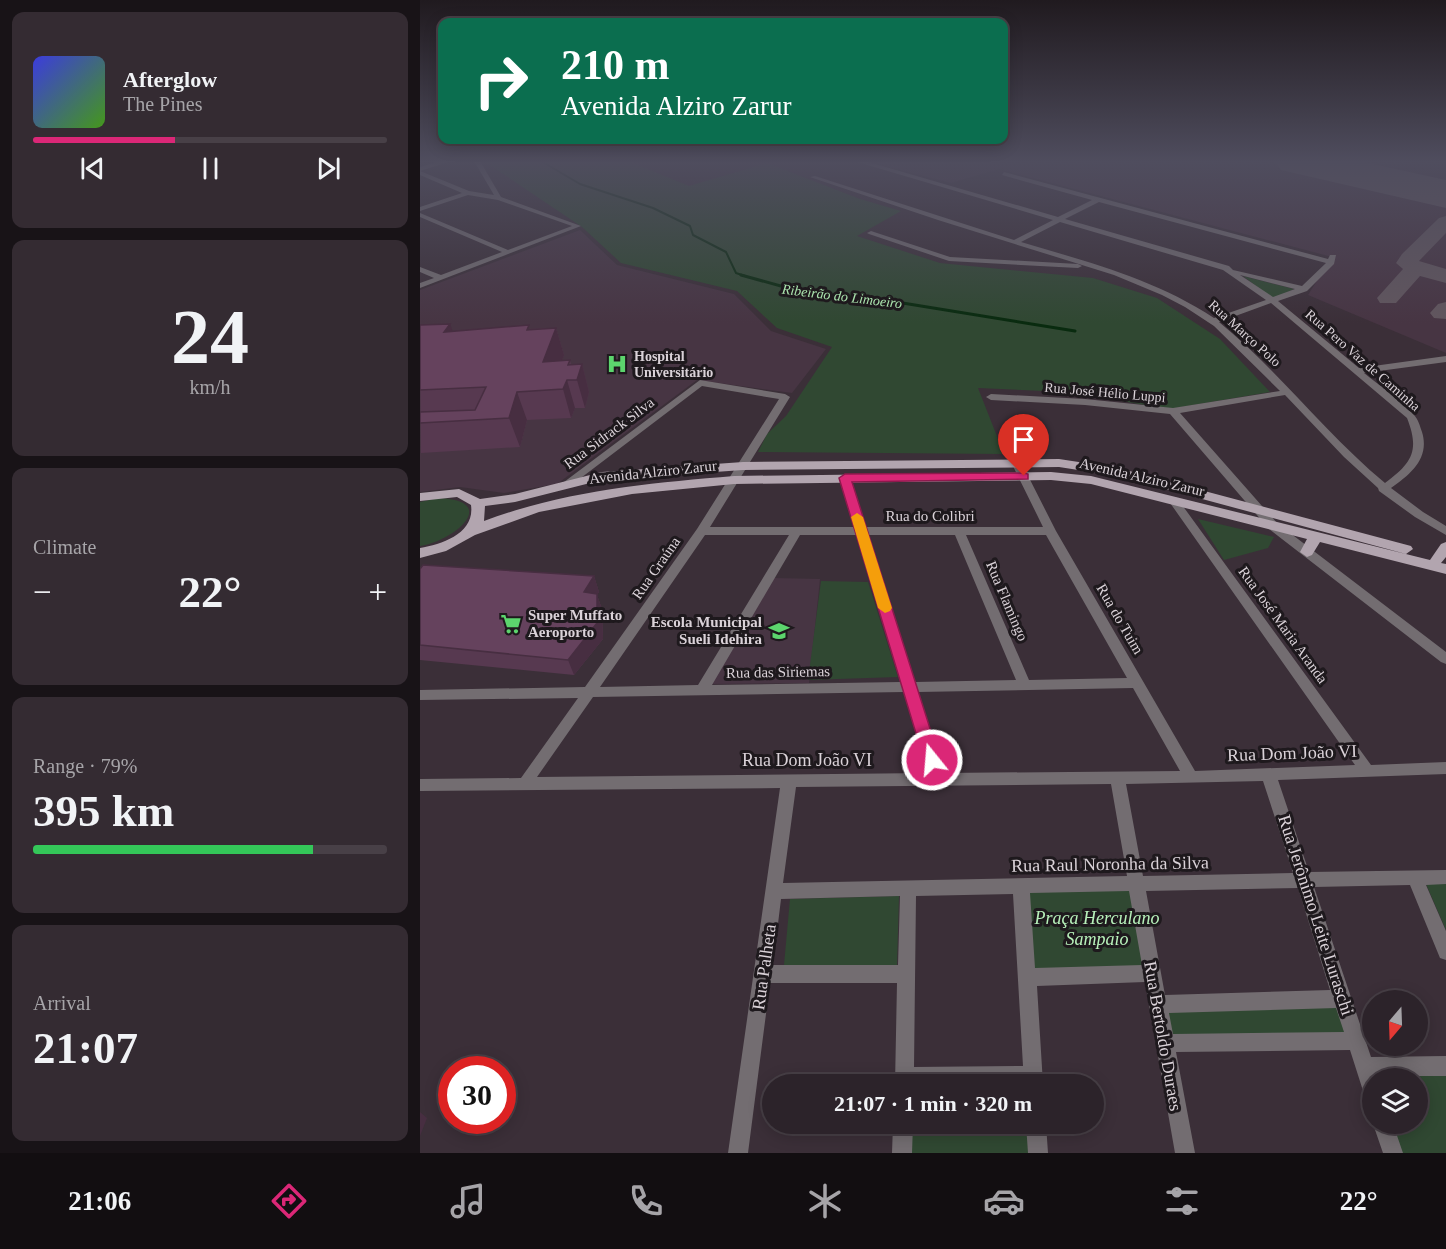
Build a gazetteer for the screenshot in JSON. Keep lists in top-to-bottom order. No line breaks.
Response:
{"streets":{"main road":["Avenida Alziro Zarur"],"street":["Rua Março Polo","Rua Pero Vaz de Caminha","Rua José Hélio Luppi","Rua Sidrack Silva","Rua do Colibri","Rua Graúna","Rua Flamingo","Rua do Tuim","Rua José Maria Aranda","Rua das Siriemas","Rua Dom João VI","Rua Raul Noronha da Silva","Rua Jerônimo Leite Luraschi","Rua Palheta","Rua Bertoldo Duraes"]},"crossings":[["Rua Março Polo","Rua Pero Vaz de Caminha"],["Rua Março Polo","Rua José Hélio Luppi"],["Rua Sidrack Silva","Avenida Alziro Zarur"],["Rua Sidrack Silva","Rua Graúna"],["Avenida Alziro Zarur","Rua Graúna"],["Avenida Alziro Zarur","Rua do Tuim"],["Avenida Alziro Zarur","Rua José Maria Aranda"],["Rua do Colibri","Rua Graúna"],["Rua do Colibri","Rua Flamingo"],["Rua do Colibri","Rua do Tuim"],["Rua Graúna","Rua das Siriemas"],["Rua Graúna","Rua Dom João VI"],["Rua Flamingo","Rua das Siriemas"],["Rua do Tuim","Rua das Siriemas"],["Rua do Tuim","Rua Dom João VI"],["Rua José Maria Aranda","Rua Dom João VI"],["Rua Dom João VI","Rua Jerônimo Leite Luraschi"],["Rua Dom João VI","Rua Palheta"],["Rua Dom João VI","Rua Bertoldo Duraes"],["Rua Raul Noronha da Silva","Rua Jerônimo Leite Luraschi"],["Rua Raul Noronha da Silva","Rua Palheta"],["Rua Raul Noronha da Silva","Rua Bertoldo Duraes"]],"water":["Ribeirão do Limoeiro"],"parks":["Praça Herculano Sampaio"],"places":{"hospital":["Hospital Universitário"],"supermarket":["Super Muffato Aeroporto"],"school or university":["Escola Municipal Sueli Idehira"]},"north":"bottom","page":{"turn":["210 m","Avenida Alziro Zarur"],"song":["Afterglow","The Pines"],"tile":[["24","km/h"],"Climate",["Range · 79%","395 km"],["Arrival","21:07"]],"heat":["−","22°","+"],"limit":"30","trip":"21:07 · 1 min · 320 m","tabs":["21:06","22°"]}}
